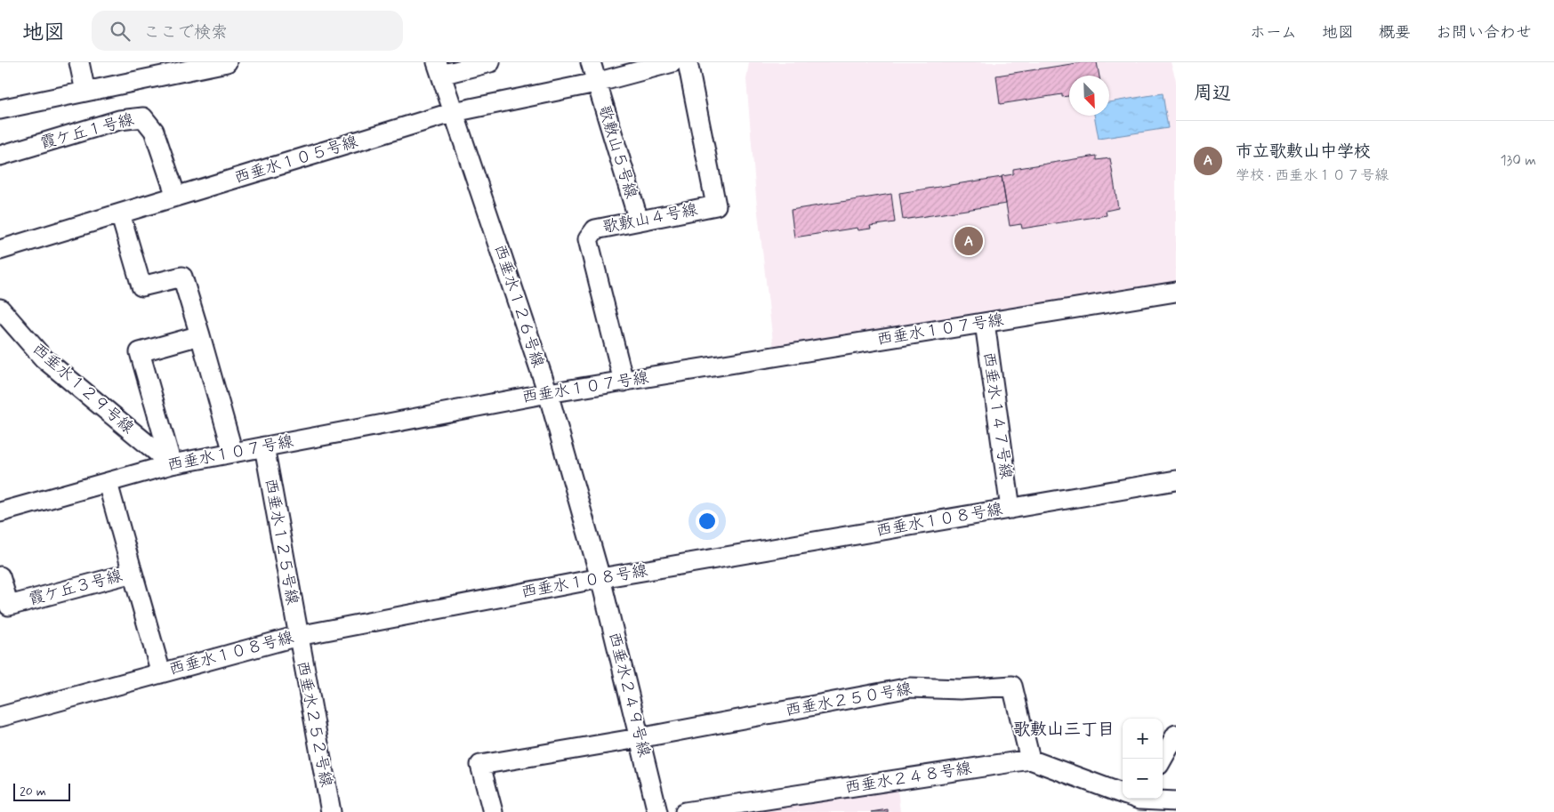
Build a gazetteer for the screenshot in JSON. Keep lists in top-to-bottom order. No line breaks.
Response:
{"streets":{"street":["霞ケ丘１号線","歌敷山５号線","西垂水１０５号線","歌敷山４号線","西垂水１２６号線","西垂水１０７号線","西垂水１２９号線","西垂水１４７号線","西垂水１０８号線","西垂水１２５号線","霞ケ丘３号線","西垂水２４９号線","西垂水２５０号線","西垂水２５２号線","西垂水２４８号線"]},"crossings":[["霞ケ丘１号線","西垂水１０５号線"],["歌敷山５号線","西垂水１０５号線"],["歌敷山５号線","歌敷山４号線"],["西垂水１０５号線","西垂水１２６号線"],["歌敷山４号線","西垂水１０７号線"],["西垂水１２６号線","西垂水１０７号線"],["西垂水１２６号線","西垂水１０８号線"],["西垂水１２６号線","西垂水２４９号線"],["西垂水１０７号線","西垂水１２９号線"],["西垂水１０７号線","西垂水１４７号線"],["西垂水１０７号線","西垂水１２５号線"],["西垂水１０７号線","霞ケ丘３号線"],["西垂水１４７号線","西垂水１０８号線"],["西垂水１０８号線","西垂水１２５号線"],["西垂水１０８号線","西垂水２４９号線"],["西垂水１０８号線","西垂水２５２号線"],["西垂水１２５号線","西垂水２５２号線"],["西垂水２４９号線","西垂水２５０号線"],["西垂水２５０号線","西垂水２４８号線"]],"districts":["歌敷山三丁目"],"scale_bar":"20 m","north":"bottom right","page":{"header":"地図","search":"ここで検索","nav":["ホーム","地図","概要","お問い合わせ"],"heading":"周辺","list":[{"mark":"A","name":"市立歌敷山中学校","note":"学校 · 西垂水１０７号線","value":"130 m"}],"pins":"A","map_buttons":["+","−"],"scale":"20 m"}}
